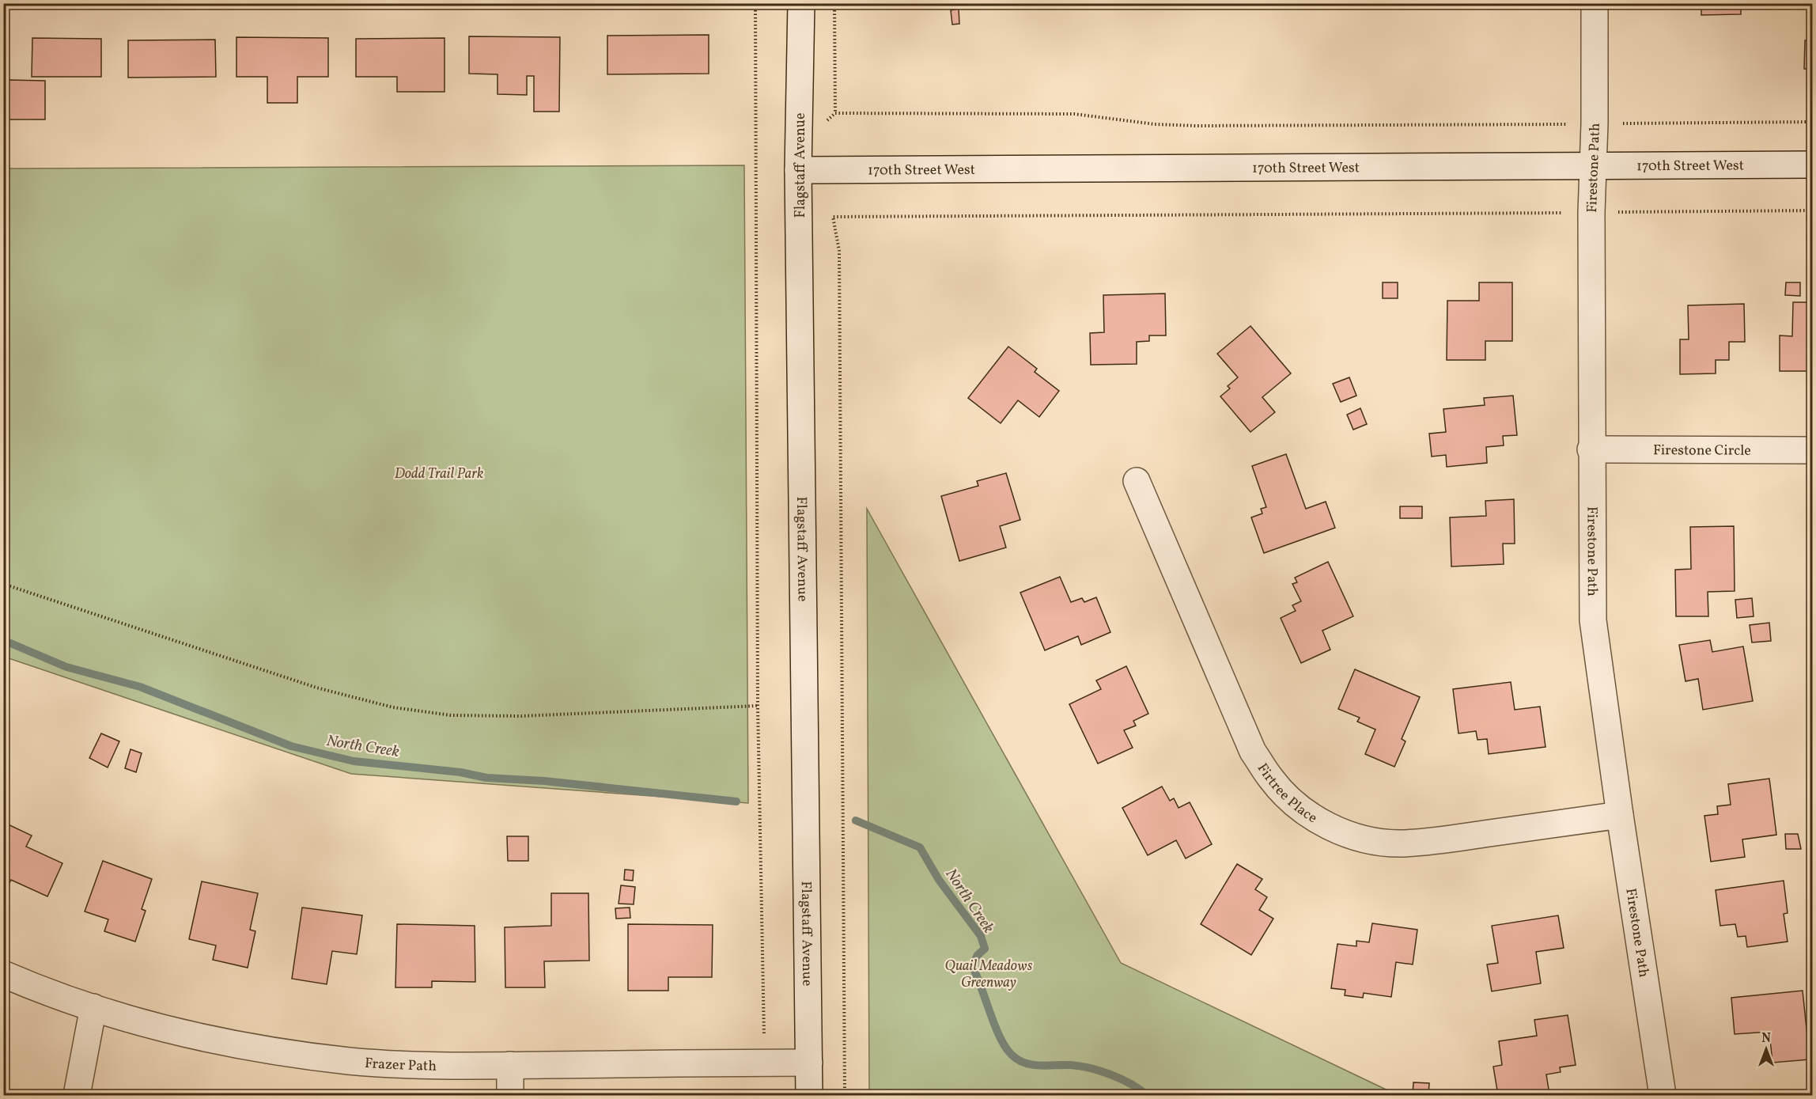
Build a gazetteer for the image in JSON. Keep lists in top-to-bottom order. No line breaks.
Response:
{"streets":{"street":["Flagstaff Avenue","170th Street West","Firestone Path","Firestone Circle","Firtree Place","Frazer Path"]},"crossings":[["Flagstaff Avenue","170th Street West"],["Flagstaff Avenue","Frazer Path"],["170th Street West","Firestone Path"],["Firestone Path","Firestone Circle"],["Firestone Path","Firtree Place"]],"water":["North Creek"],"parks":["Dodd Trail Park","Quail Meadows Greenway"],"north":"top"}
